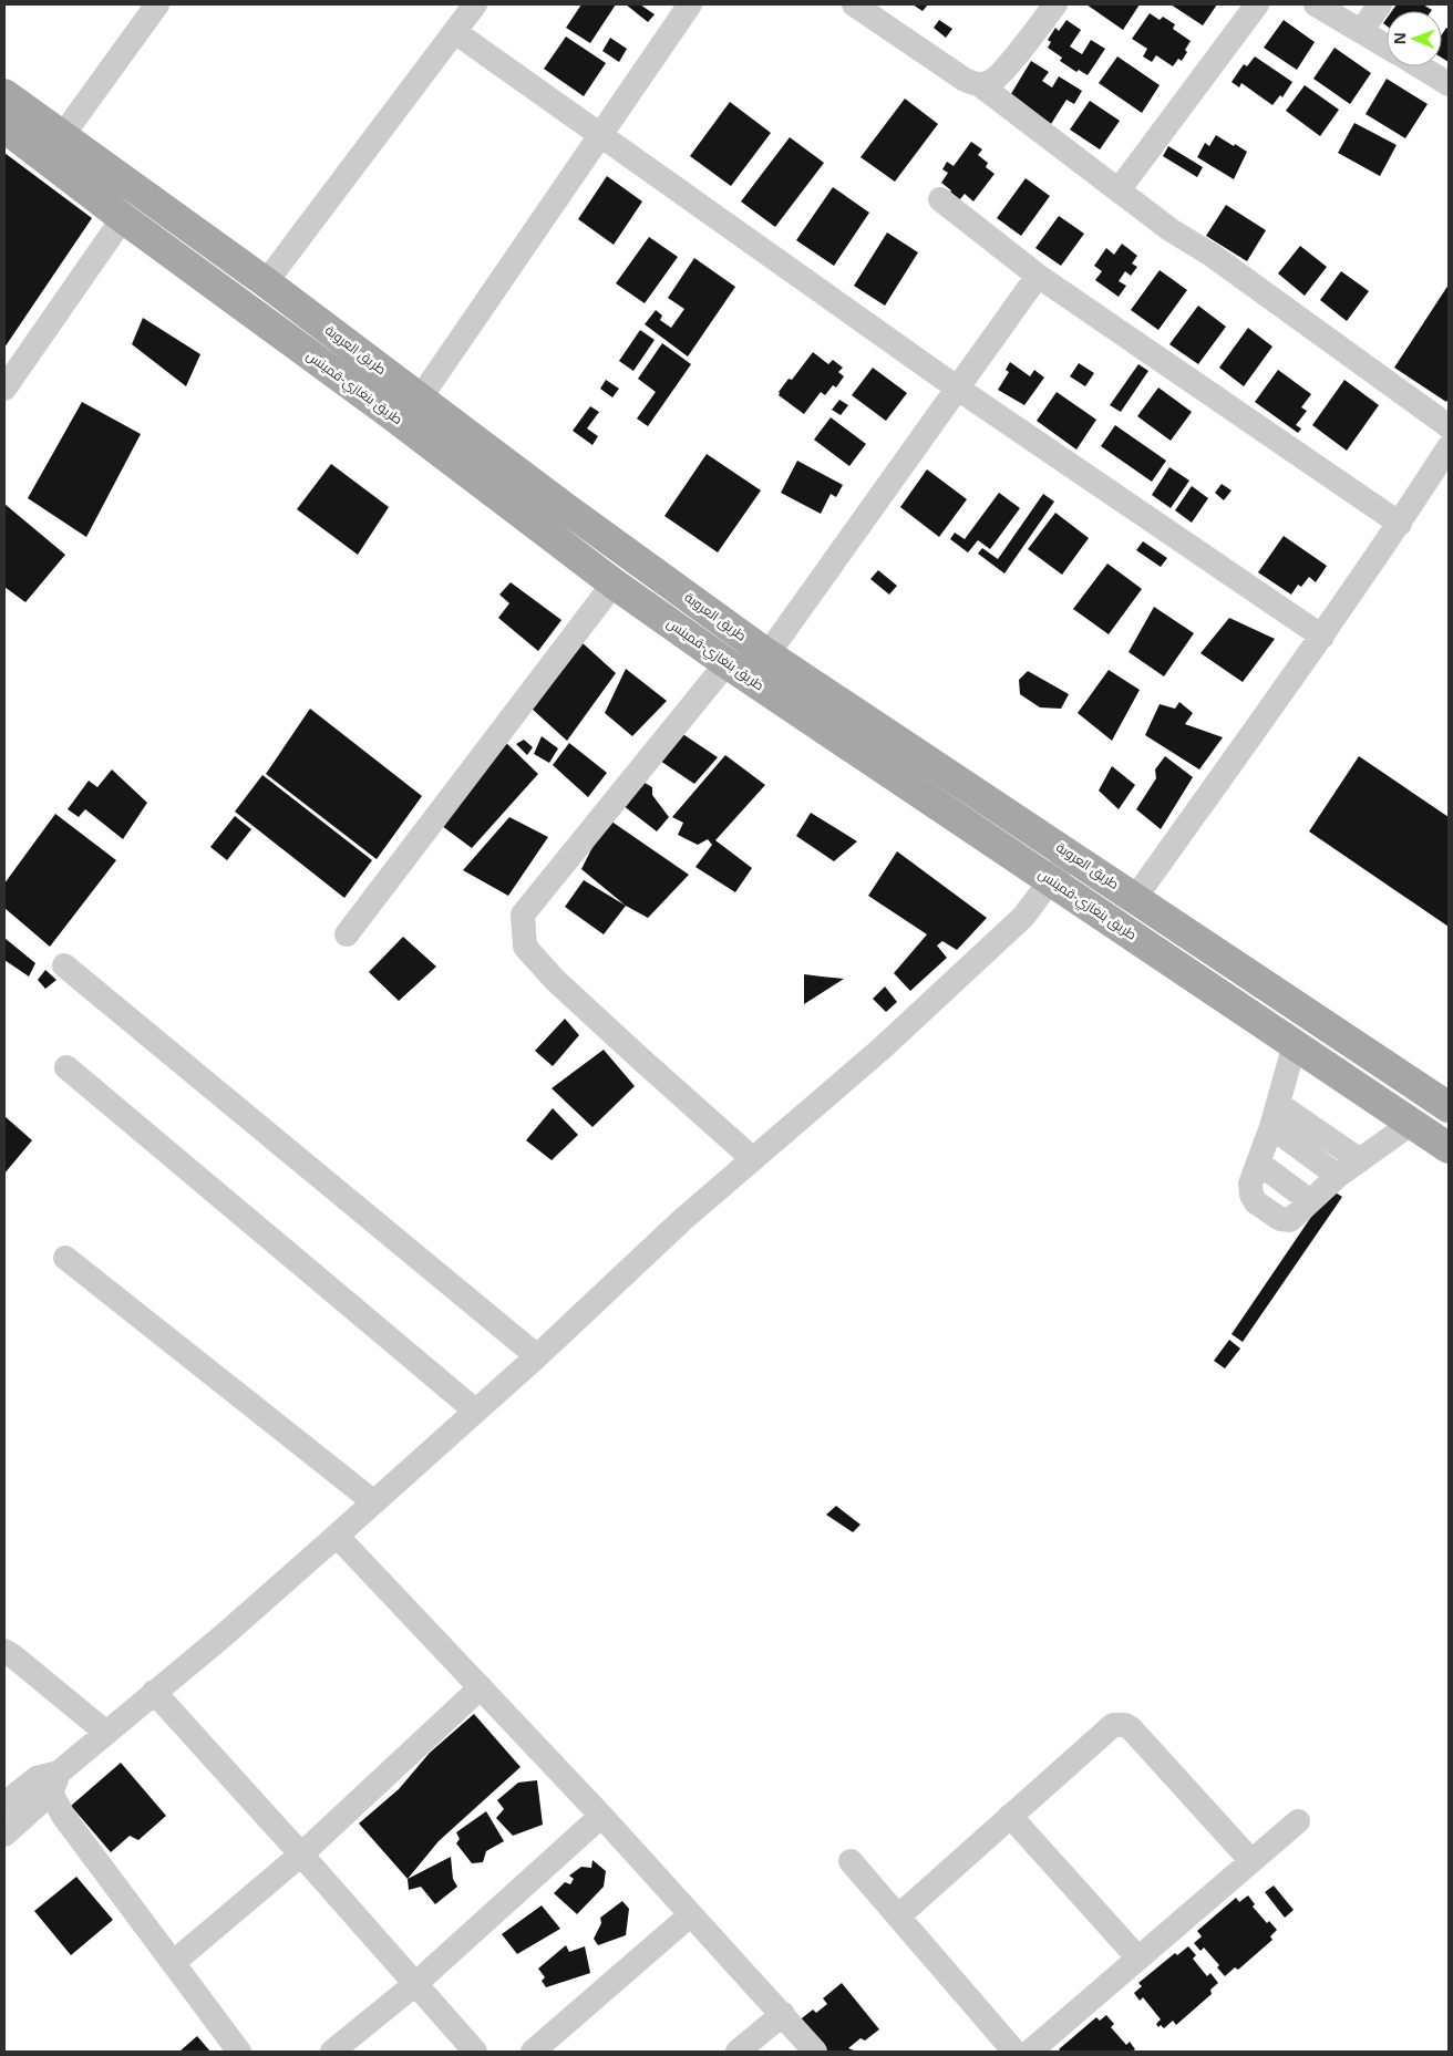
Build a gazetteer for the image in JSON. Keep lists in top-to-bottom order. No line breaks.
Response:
{"streets":{"main road":["طريق العروبة","طريق بنغازي-قمينس"]},"north":"left"}
